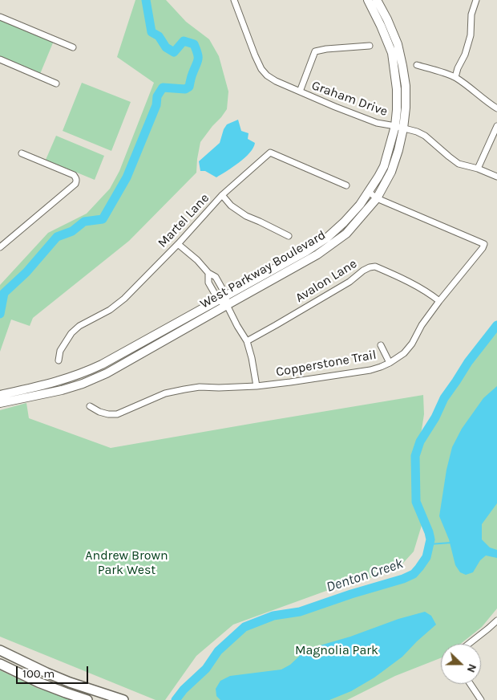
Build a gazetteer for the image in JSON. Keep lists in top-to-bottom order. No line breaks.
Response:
{"streets":{"street":["Graham Drive","Martel Lane","West Parkway Boulevard","Avalon Lane","Copperstone Trail"]},"crossings":[["Graham Drive","West Parkway Boulevard"],["West Parkway Boulevard","Copperstone Trail"],["Avalon Lane","Copperstone Trail"]],"water":["Denton Creek"],"parks":["Andrew Brown Park West","Magnolia Park"],"scale_bar":"100 m","north":"right"}
